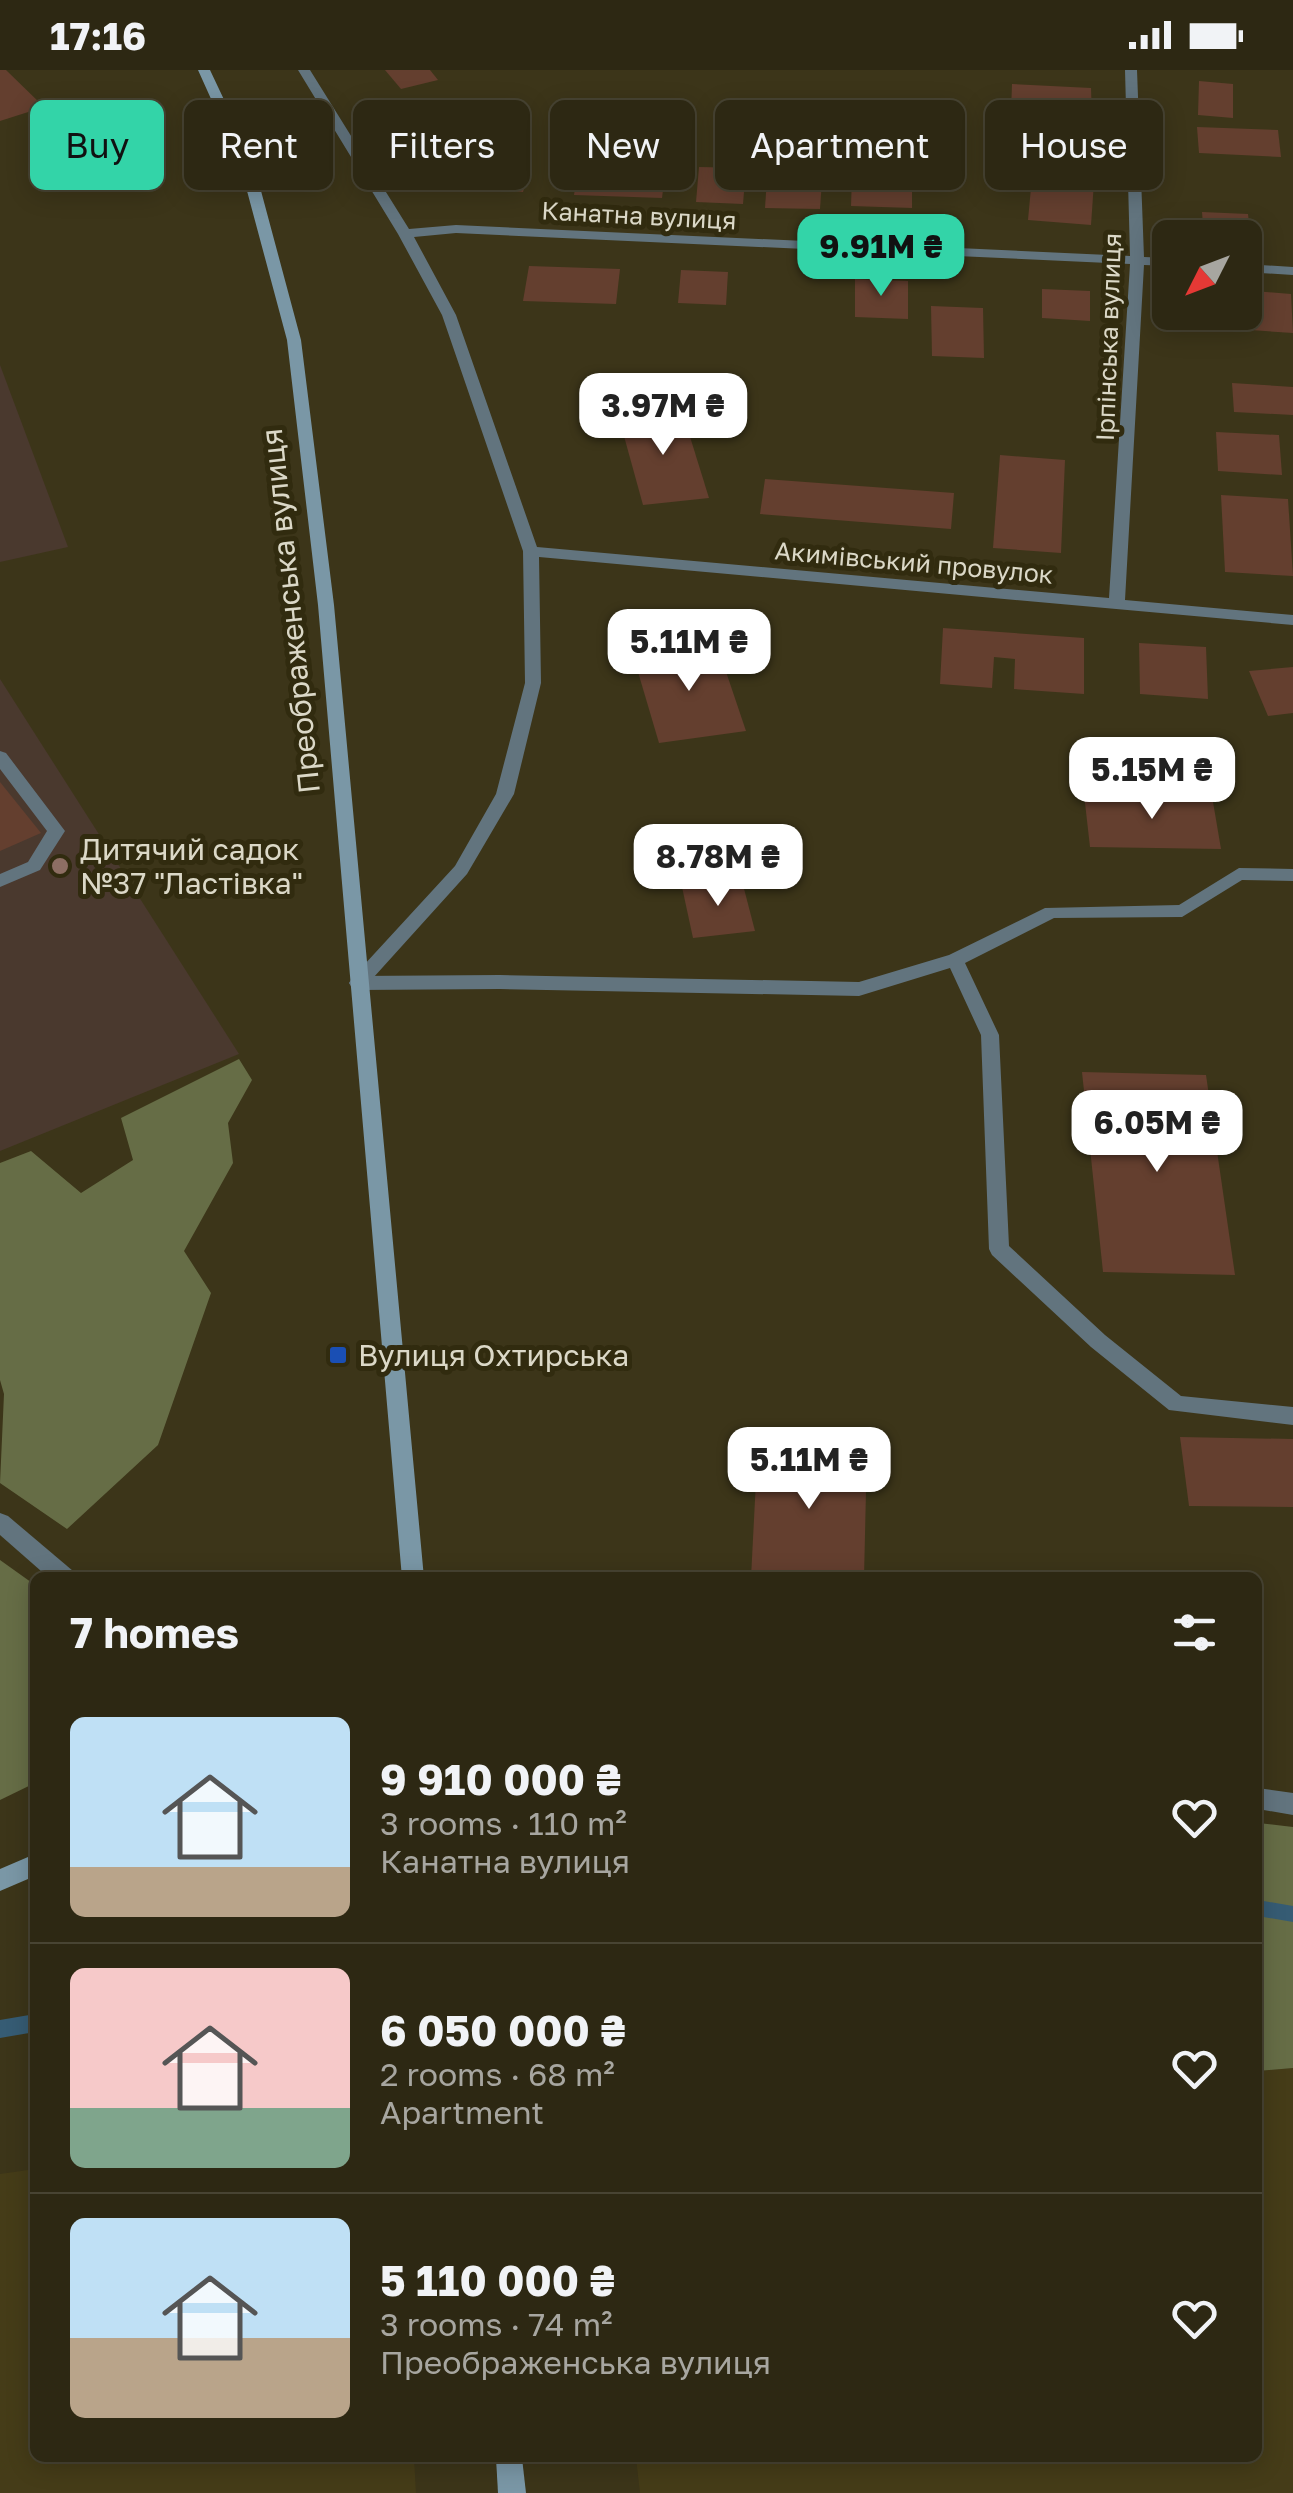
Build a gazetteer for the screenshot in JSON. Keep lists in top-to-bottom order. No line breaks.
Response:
{"streets":{"main road":["Преображенська вулиця"],"street":["Канатна вулиця","Ірпінська вулиця","Акимівський провулок"]},"crossings":[["Канатна вулиця","Ірпінська вулиця"],["Ірпінська вулиця","Акимівський провулок"]],"places":{"other":["Дитячий садок №37 \"Ластівка\""],"transit":["Вулиця Охтирська"]},"north":"bottom left","page":{"status":"17:16","chip":["Buy","Rent","Filters","New","Apartment","House"],"price":["9.91M ₴","3.97M ₴","5.11M ₴","5.15M ₴","8.78M ₴","6.05M ₴","5.11M ₴"],"heading":"7 homes","list":[{"name":"9 910 000 ₴","note":"3 rooms · 110 m² · Канатна вулиця"},{"name":"6 050 000 ₴","note":"2 rooms · 68 m² · Apartment"},{"name":"5 110 000 ₴","note":"3 rooms · 74 m² · Преображенська вулиця"}]}}
